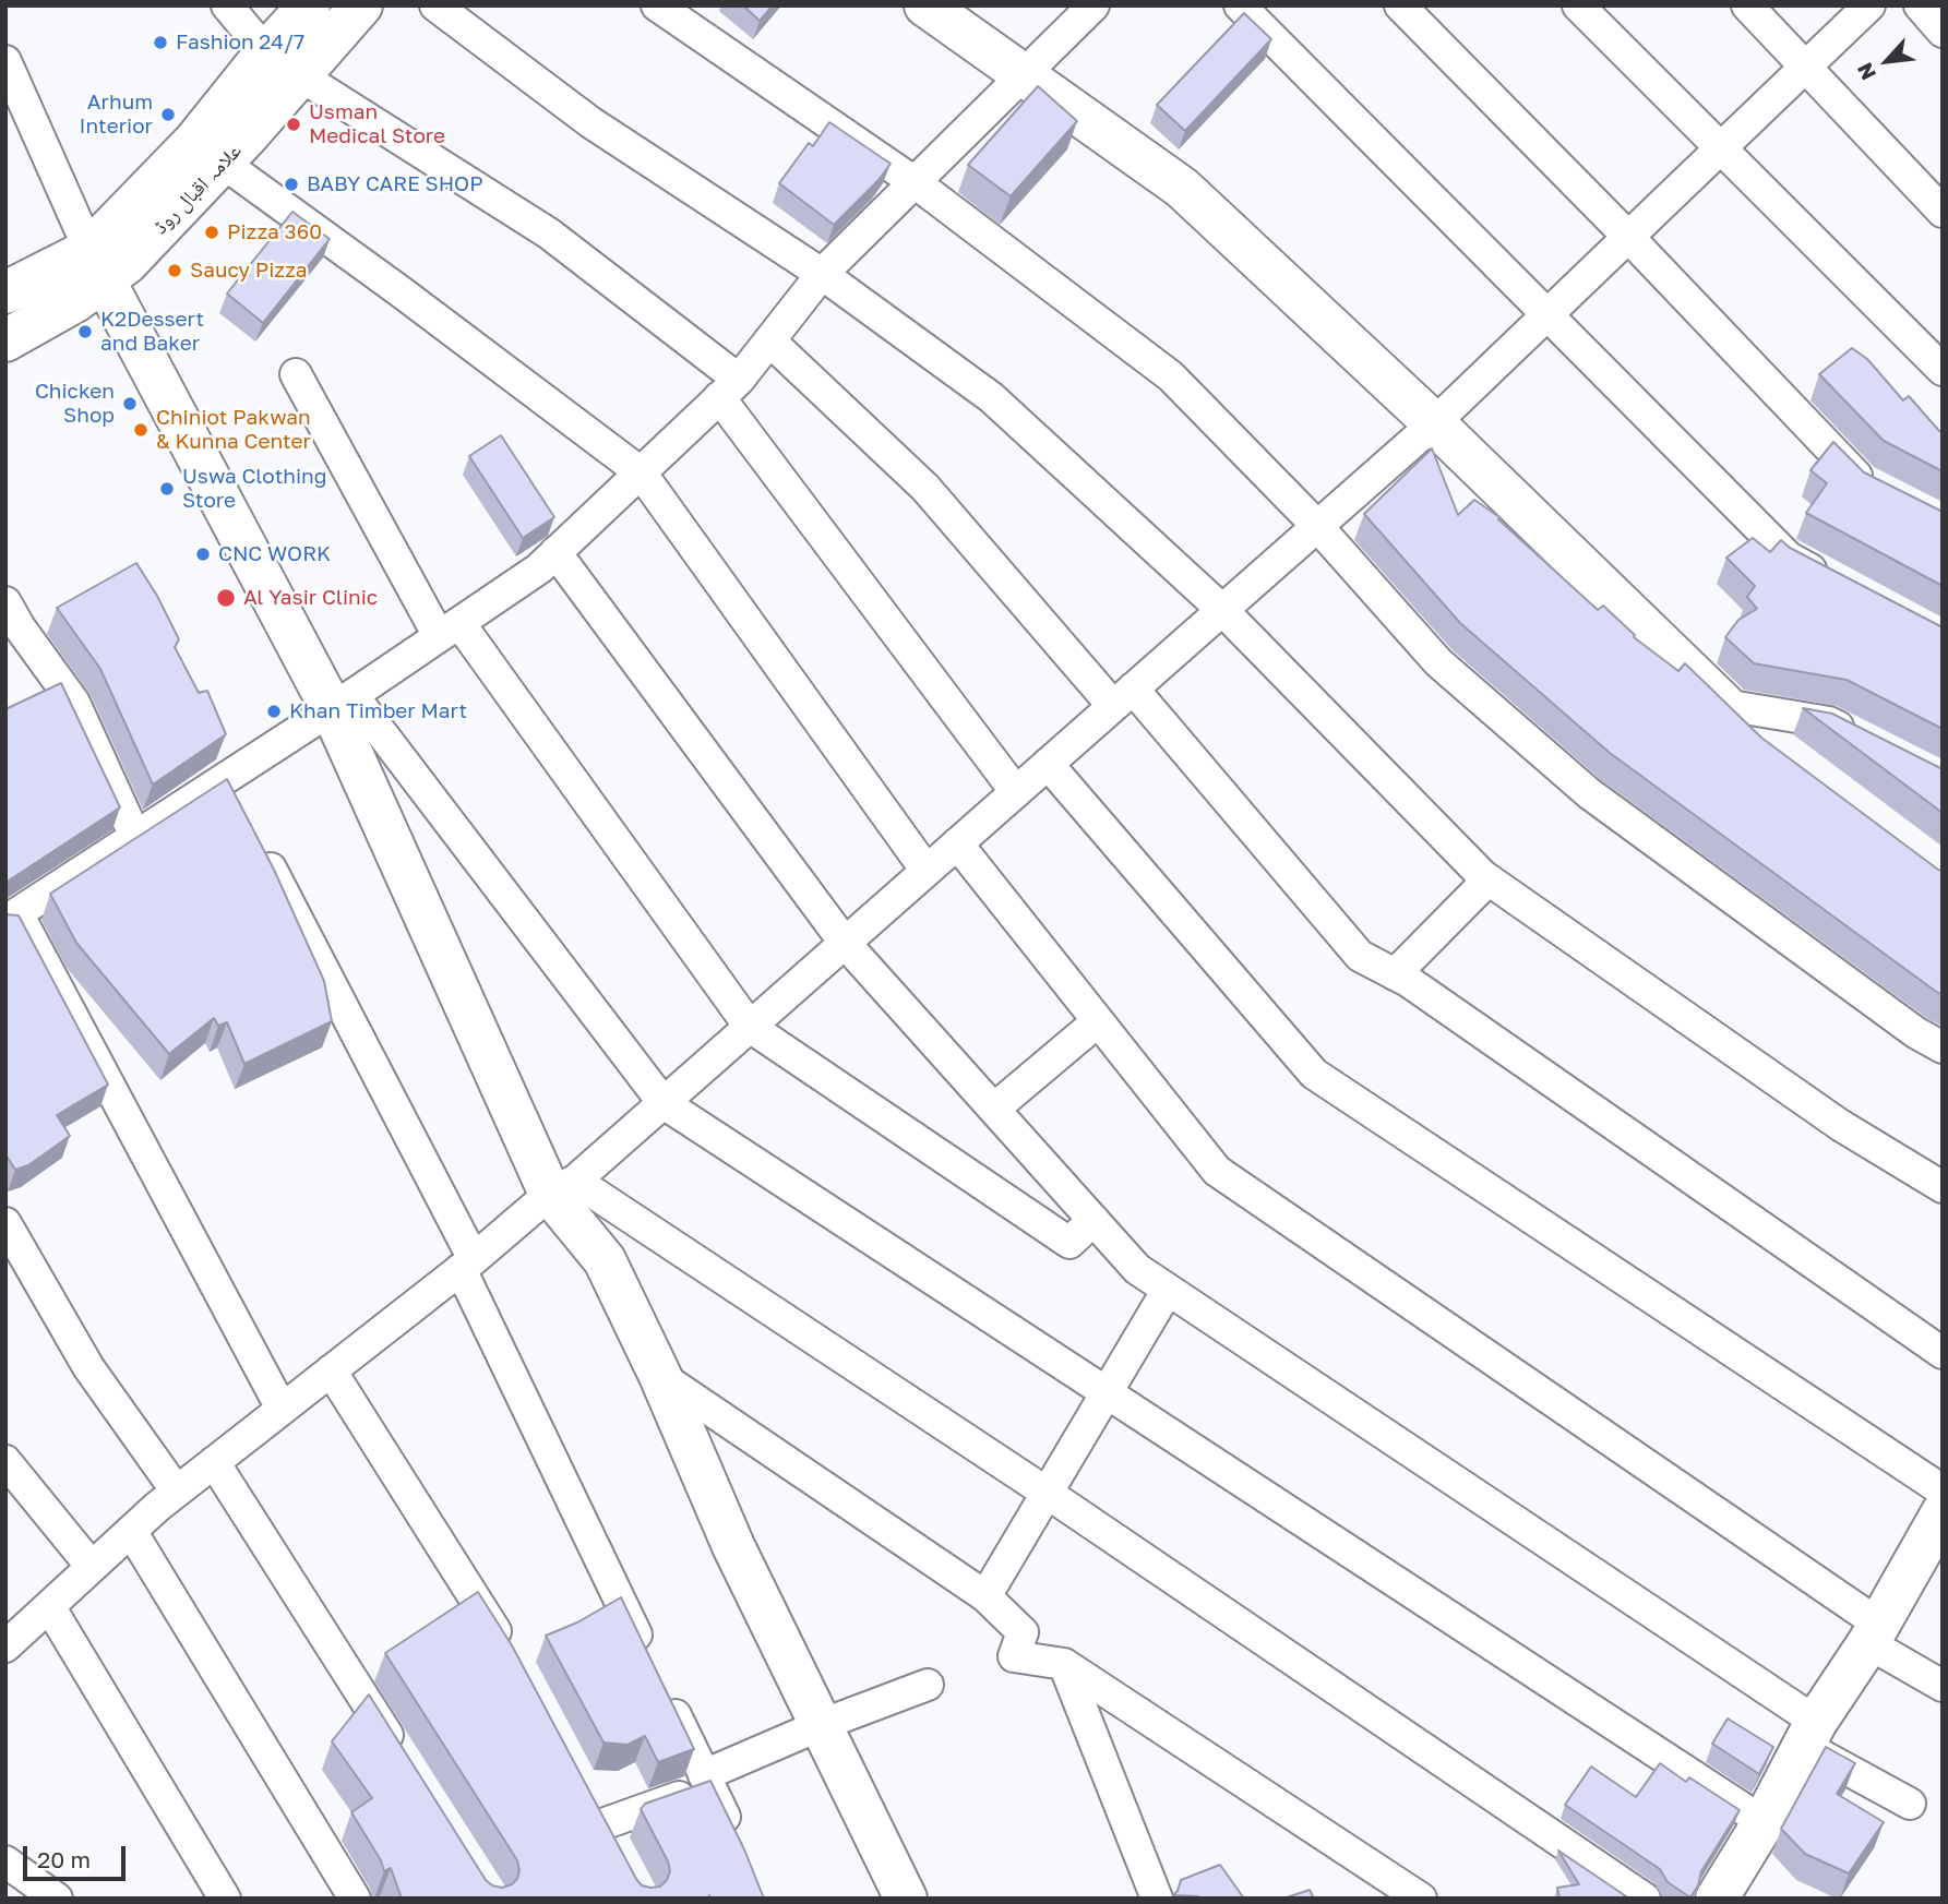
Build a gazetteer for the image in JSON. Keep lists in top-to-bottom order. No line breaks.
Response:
{"streets":{"street":["علامہ اقبال روڈ"]},"places":["Fashion 24/7","Arhum Interior","Usman Medical Store","BABY CARE SHOP","Pizza 360","Saucy Pizza","K2Dessert and Baker","Chicken Shop","Chiniot Pakwan & Kunna Center","Uswa Clothing Store","CNC WORK","Al Yasir Clinic","Khan Timber Mart"],"scale_bar":"20 m","north":"bottom left"}
